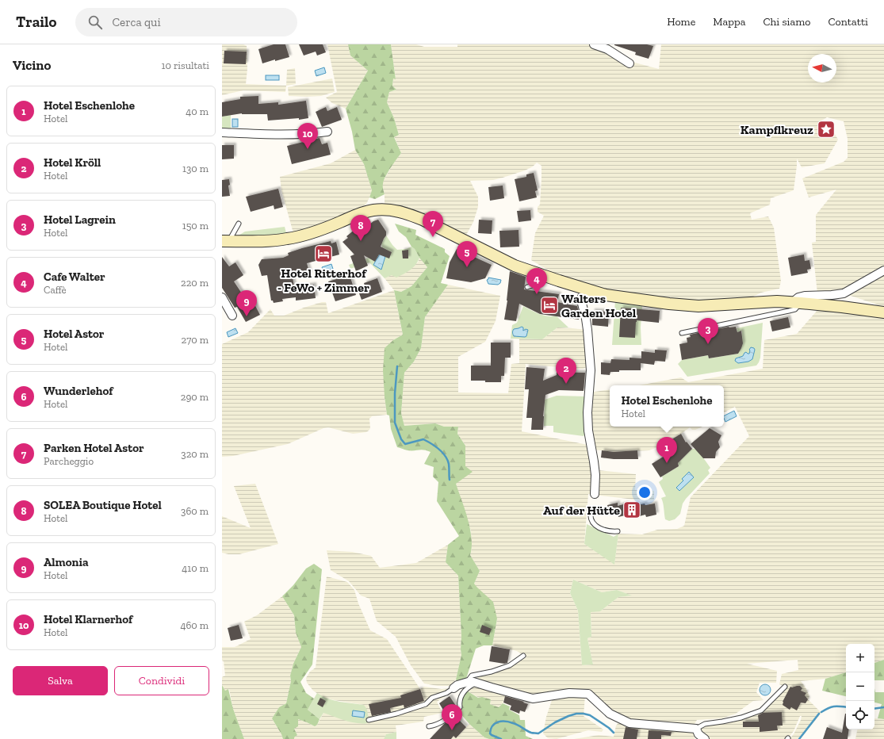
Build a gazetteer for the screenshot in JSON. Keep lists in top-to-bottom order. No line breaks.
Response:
{"places":{"place":["Kampflkreuz"],"hotel":["Hotel Ritterhof - FeWo + Zimmer","Walters Garden Hotel"],"building":["Auf der Hütte"]},"north":"left","page":{"header":"Trailo","search":"Cerca qui","nav":["Home","Mappa","Chi siamo","Contatti"],"heading":["Vicino","10 risultati"],"list":[{"mark":"1","name":"Hotel Eschenlohe","note":"Hotel","value":"40 m"},{"mark":"2","name":"Hotel Kröll","note":"Hotel","value":"130 m"},{"mark":"3","name":"Hotel Lagrein","note":"Hotel","value":"150 m"},{"mark":"4","name":"Cafe Walter","note":"Caffè","value":"220 m"},{"mark":"5","name":"Hotel Astor","note":"Hotel","value":"270 m"},{"mark":"6","name":"Wunderlehof","note":"Hotel","value":"290 m"},{"mark":"7","name":"Parken Hotel Astor","note":"Parcheggio","value":"320 m"},{"mark":"8","name":"SOLEA Boutique Hotel","note":"Hotel","value":"360 m"},{"mark":"9","name":"Almonia","note":"Hotel","value":"410 m"},{"mark":"10","name":"Hotel Klarnerhof","note":"Hotel","value":"460 m"}],"pins":["10","7","8","5","4","9","3","2","1","6"],"popup":["Hotel Eschenlohe","Hotel"],"map_buttons":["+","−"],"buttons":["Salva","Condividi"]}}
